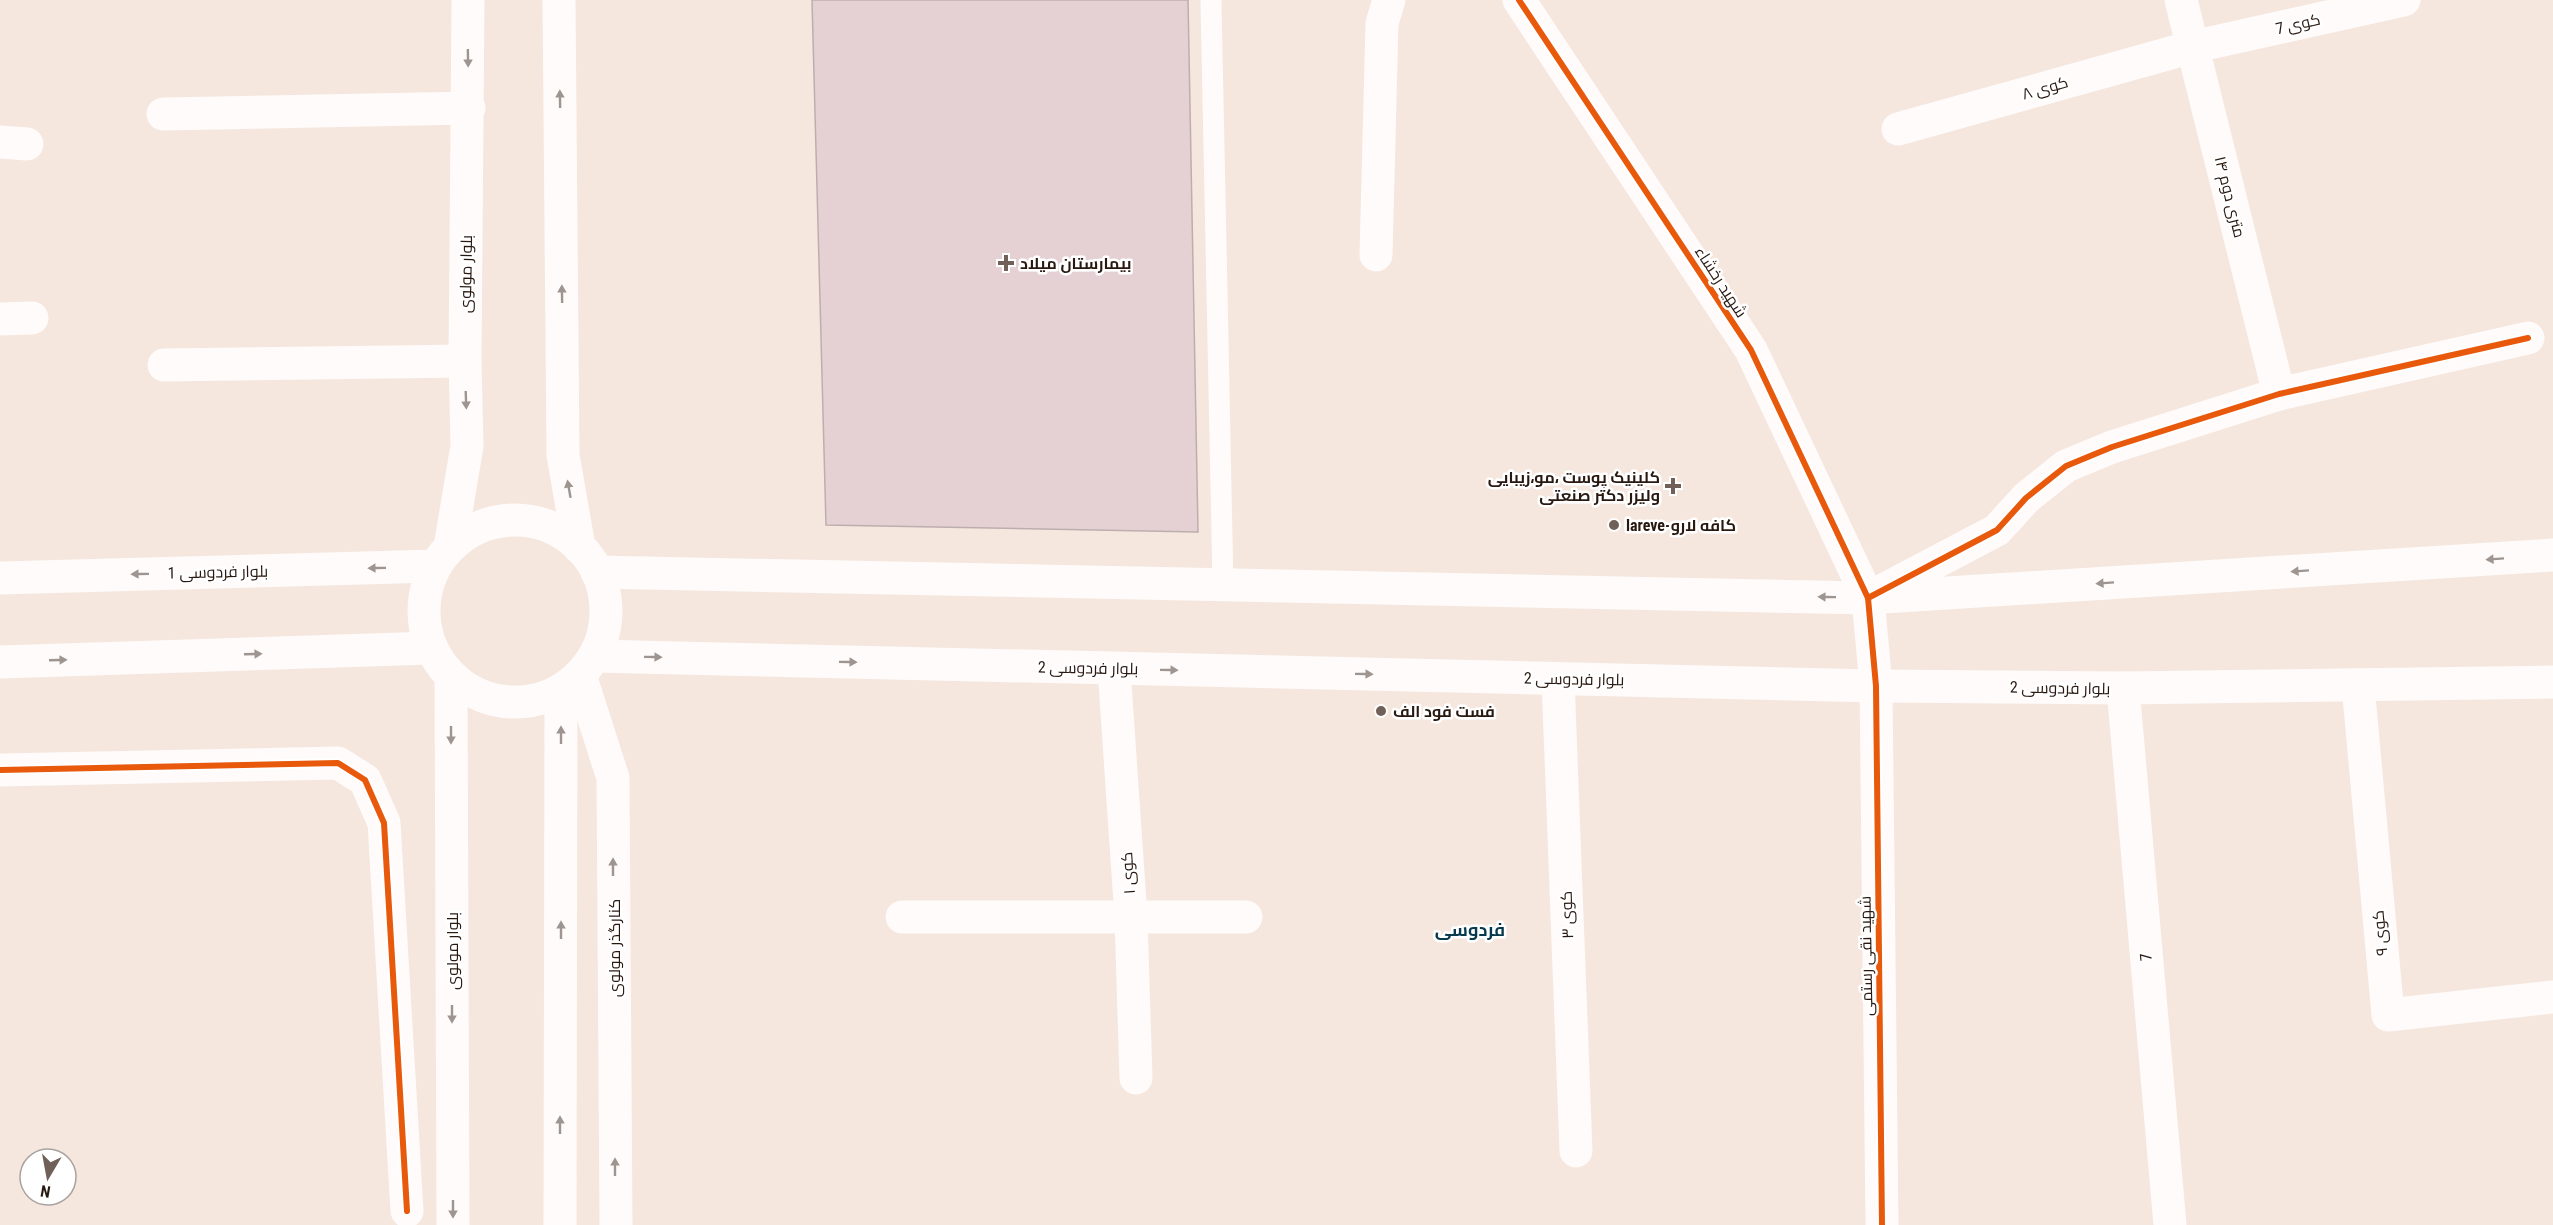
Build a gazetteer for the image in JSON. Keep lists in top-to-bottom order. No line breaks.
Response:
{"streets":{"street":["کوی 7","کوی ۸","۱۴ متری دوم","بلوار مولوی","شهید رخشاء","بلوار فردوسی 1","بلوار فردوسی 2","کوی ۱","کوی ۳","کوی ۹","کنارگذر مولوی","شهید نقی رستمی","7"]},"crossings":[["کوی 7","کوی ۸"],["کوی 7","۱۴ متری دوم"],["کوی ۸","۱۴ متری دوم"],["بلوار مولوی","بلوار فردوسی 1"],["بلوار مولوی","بلوار فردوسی 2"],["بلوار مولوی","کنارگذر مولوی"],["شهید رخشاء","شهید نقی رستمی"],["بلوار فردوسی 1","بلوار فردوسی 2"],["بلوار فردوسی 1","کنارگذر مولوی"],["بلوار فردوسی 2","کوی ۱"],["بلوار فردوسی 2","کوی ۳"],["بلوار فردوسی 2","کوی ۹"],["بلوار فردوسی 2","کنارگذر مولوی"],["بلوار فردوسی 2","شهید نقی رستمی"],["بلوار فردوسی 2","7"]],"districts":["فردوسی"],"places":{"health":["بیمارستان میلاد","کلینیک پوست ،مو،زیبایی ولیزر دکتر صنعتی"],"other":["lareve-کافه لارو","فست فود الف"]},"north":"bottom"}
